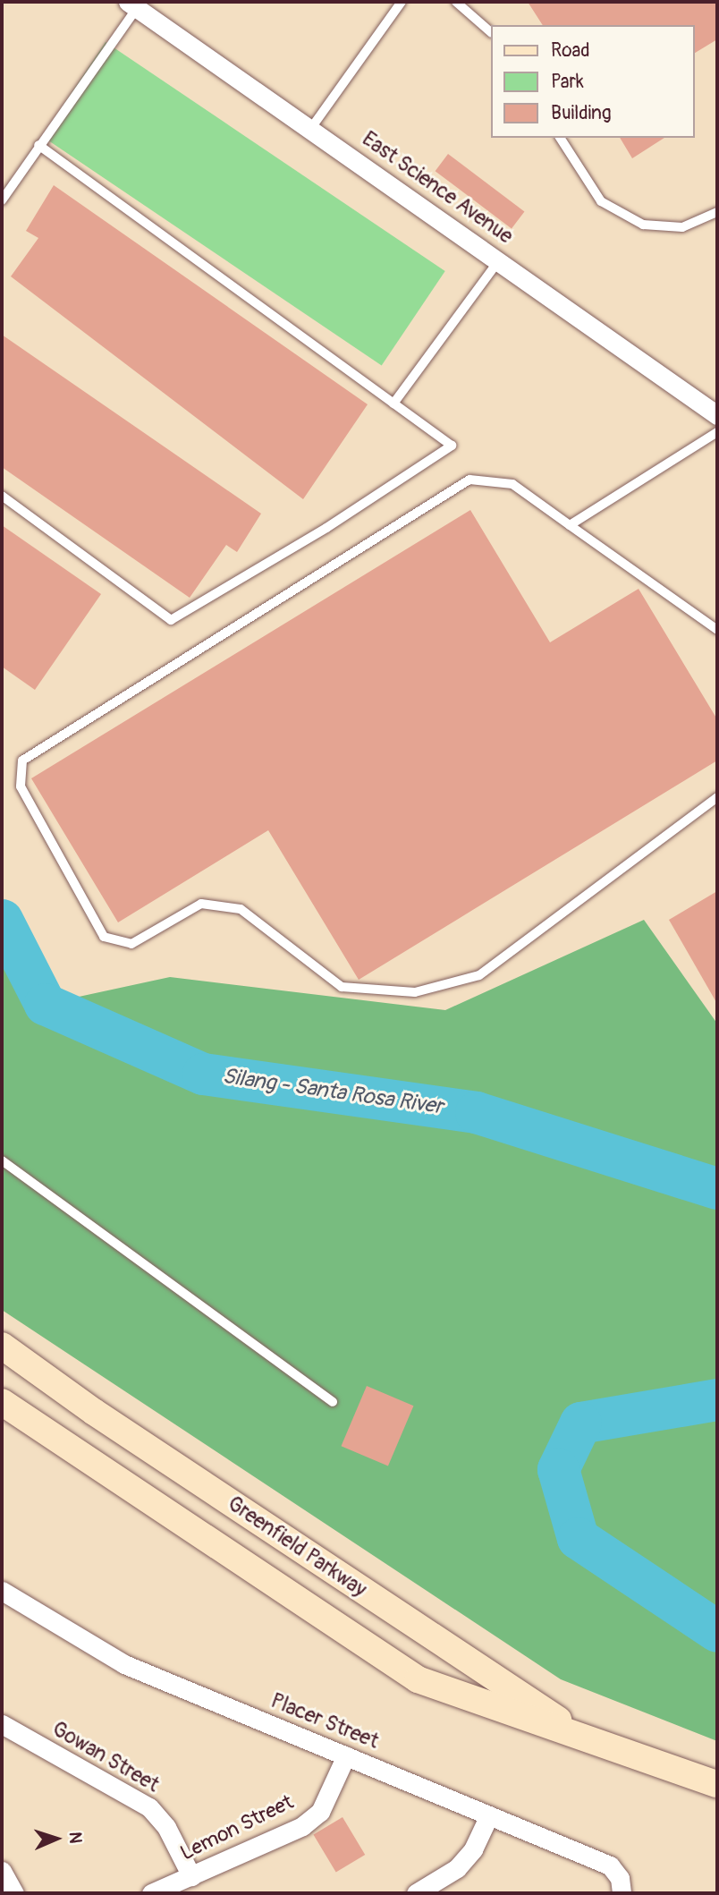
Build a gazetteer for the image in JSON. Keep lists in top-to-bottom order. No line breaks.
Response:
{"streets":{"main road":["Greenfield Parkway"],"street":["East Science Avenue","Placer Street","Gowan Street","Lemon Street"]},"crossings":[["Placer Street","Lemon Street"],["Gowan Street","Lemon Street"]],"water":["Silang - Santa Rosa River"],"legend":["Road","Park","Building"],"north":"right"}
